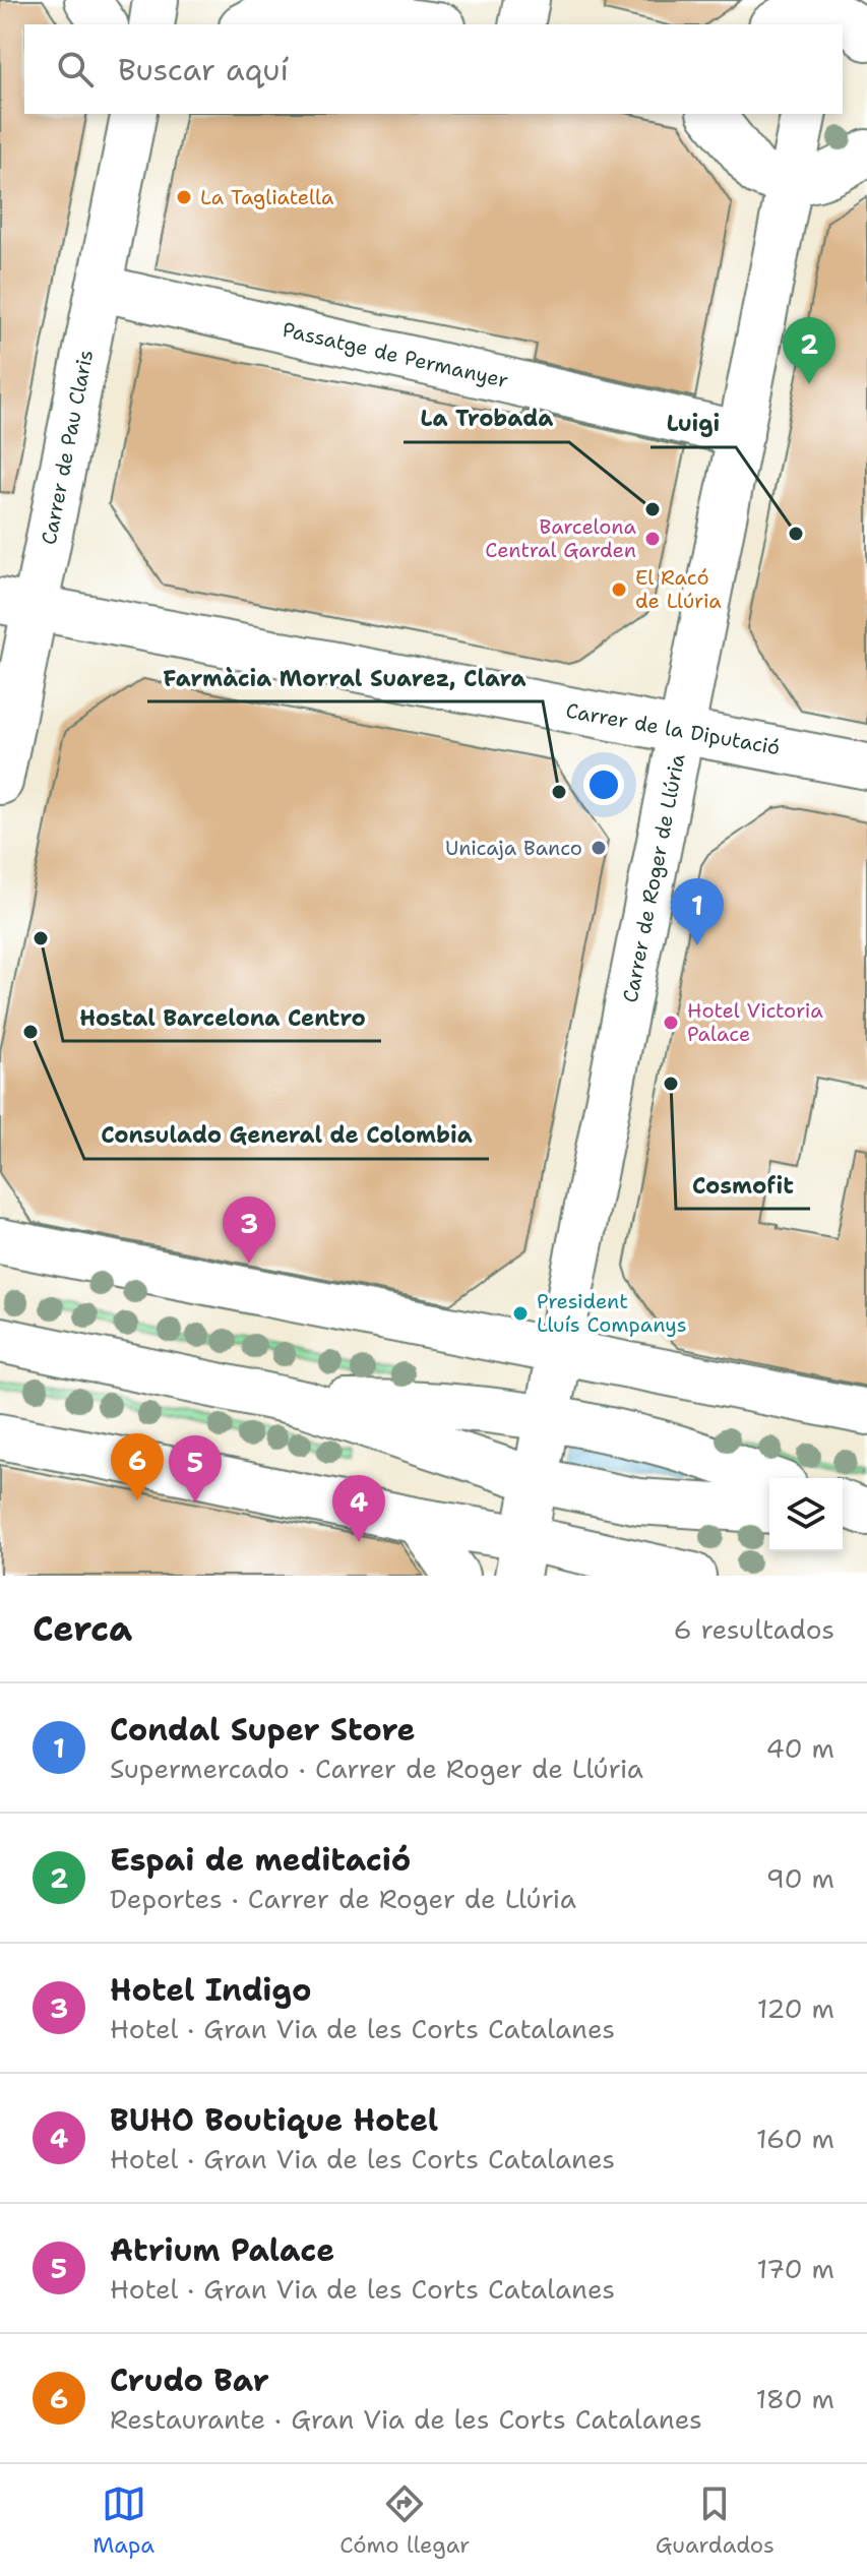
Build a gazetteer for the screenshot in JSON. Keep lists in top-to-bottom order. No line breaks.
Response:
{"streets":{"main road":["Passatge de Permanyer","Carrer de Pau Claris","Carrer de la Diputació","Carrer de Roger de Llúria"]},"crossings":[["Passatge de Permanyer","Carrer de Pau Claris"],["Passatge de Permanyer","Carrer de Roger de Llúria"],["Carrer de Pau Claris","Carrer de la Diputació"],["Carrer de la Diputació","Carrer de Roger de Llúria"]],"places":["La Tagliatella","La Trobada","Luigi","Barcelona Central Garden","El Racó de Llúria","Farmàcia Morral Suarez, Clara","Unicaja Banco","Hostal Barcelona Centro","Hotel Victoria Palace","Consulado General de Colombia","Cosmofit","President Lluís Companys"],"page":{"search":"Buscar aquí","pins":["2","1","3","6","5","4"],"heading":["Cerca","6 resultados"],"list":[{"mark":"1","name":"Condal Super Store","note":"Supermercado · Carrer de Roger de Llúria","value":"40 m"},{"mark":"2","name":"Espai de meditació","note":"Deportes · Carrer de Roger de Llúria","value":"90 m"},{"mark":"3","name":"Hotel Indigo","note":"Hotel · Gran Via de les Corts Catalanes","value":"120 m"},{"mark":"4","name":"BUHO Boutique Hotel","note":"Hotel · Gran Via de les Corts Catalanes","value":"160 m"},{"mark":"5","name":"Atrium Palace","note":"Hotel · Gran Via de les Corts Catalanes","value":"170 m"},{"mark":"6","name":"Crudo Bar","note":"Restaurante · Gran Via de les Corts Catalanes","value":"180 m"}],"nav":["Mapa","Cómo llegar","Guardados"]}}
